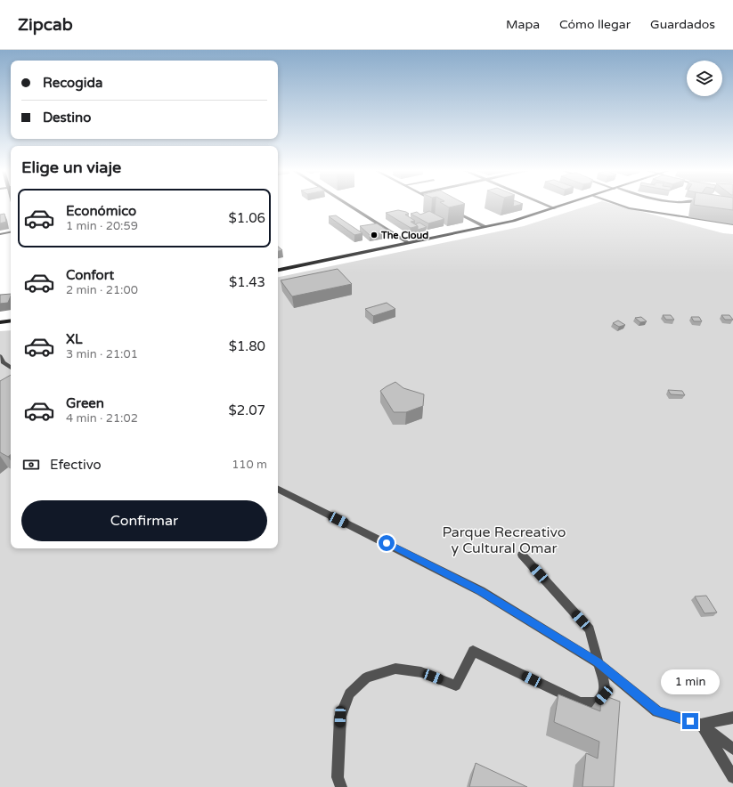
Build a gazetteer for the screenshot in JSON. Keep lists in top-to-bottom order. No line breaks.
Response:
{"parks":["Parque Recreativo y Cultural Omar"],"places":["The Cloud"],"page":{"header":"Zipcab","nav":["Mapa","Cómo llegar","Guardados"],"banner":["Recogida","Destino"],"heading":"Elige un viaje","list":[{"name":"Económico","note":"1 min · 20:59","value":"$1.06"},{"name":"Confort","note":"2 min · 21:00","value":"$1.43"},{"name":"XL","note":"3 min · 21:01","value":"$1.80"},{"name":"Green","note":"4 min · 21:02","value":"$2.07"}],"pay":["Efectivo","110 m"],"buttons":"Confirmar","bubble":"1 min"}}
